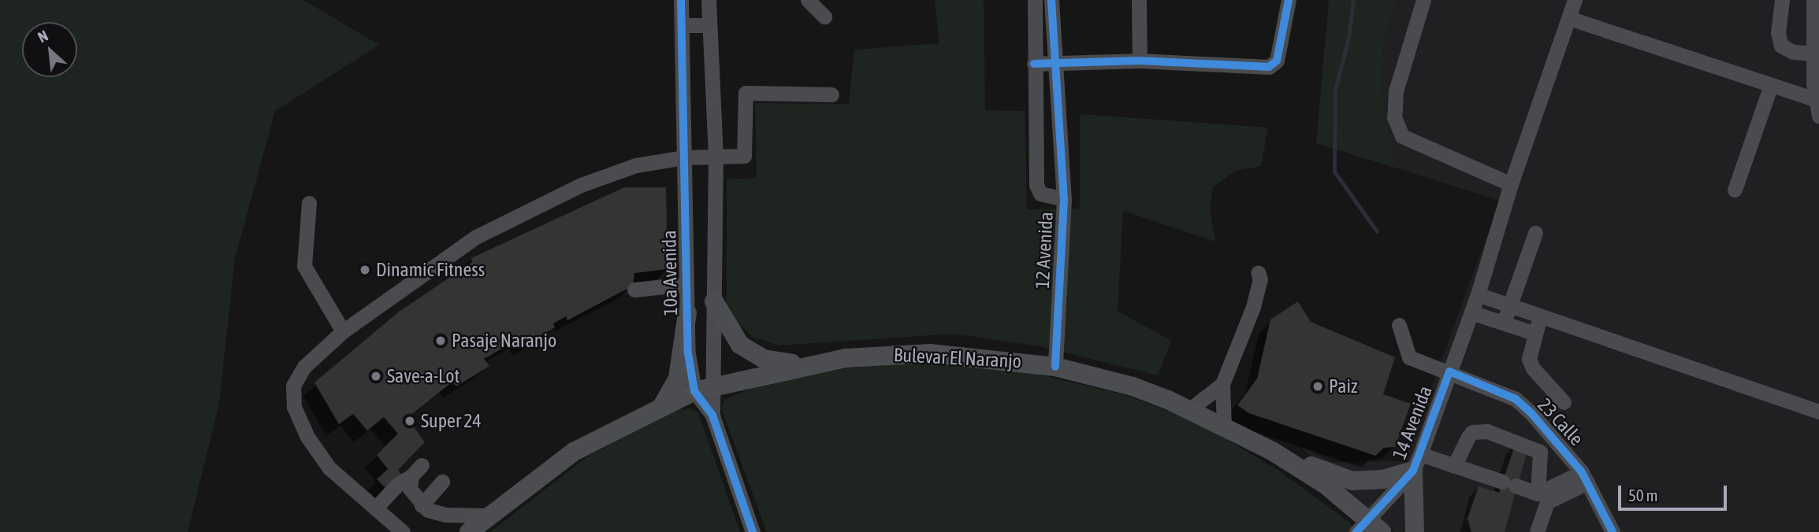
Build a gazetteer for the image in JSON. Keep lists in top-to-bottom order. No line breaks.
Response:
{"streets":{"main road":["Bulevar El Naranjo"],"street":["12 Avenida","10a Avenida","23 Calle","14 Avenida"]},"crossings":[["12 Avenida","Bulevar El Naranjo"],["10a Avenida","Bulevar El Naranjo"],["Bulevar El Naranjo","14 Avenida"],["23 Calle","14 Avenida"]],"places":["Dinamic Fitness","Pasaje Naranjo","Save-a-Lot","Paiz","Super 24"],"scale_bar":"50 m","north":"top left"}
